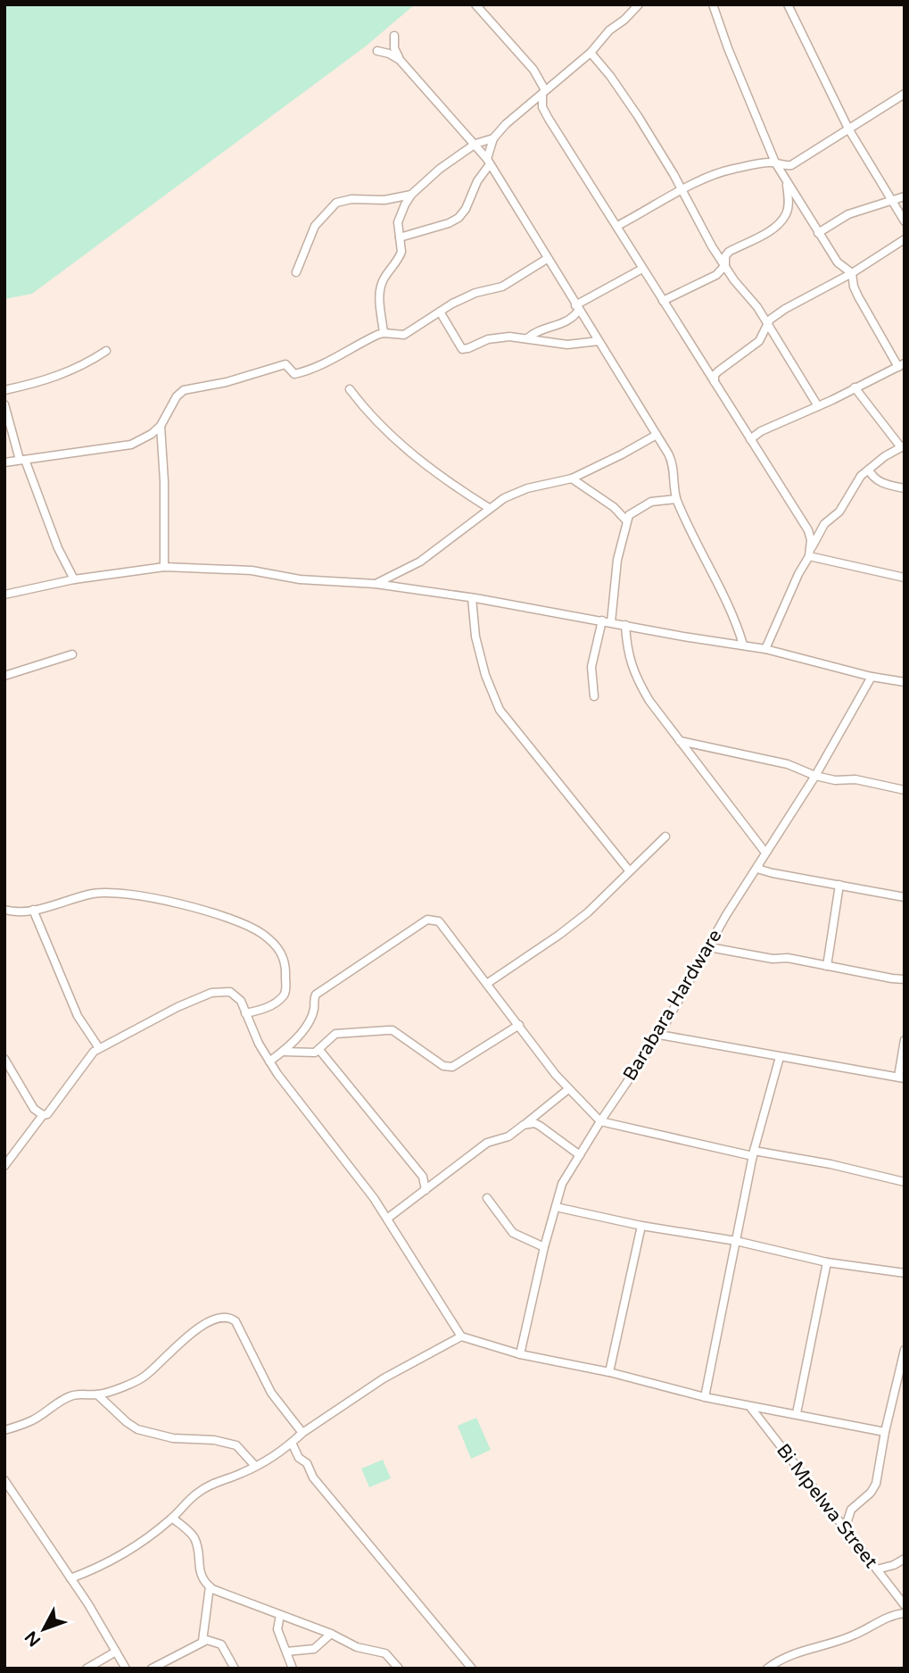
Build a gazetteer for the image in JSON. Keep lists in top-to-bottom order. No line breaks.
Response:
{"streets":{"street":["Barabara Hardware","Bi Mpelwa Street"]},"north":"bottom left"}
